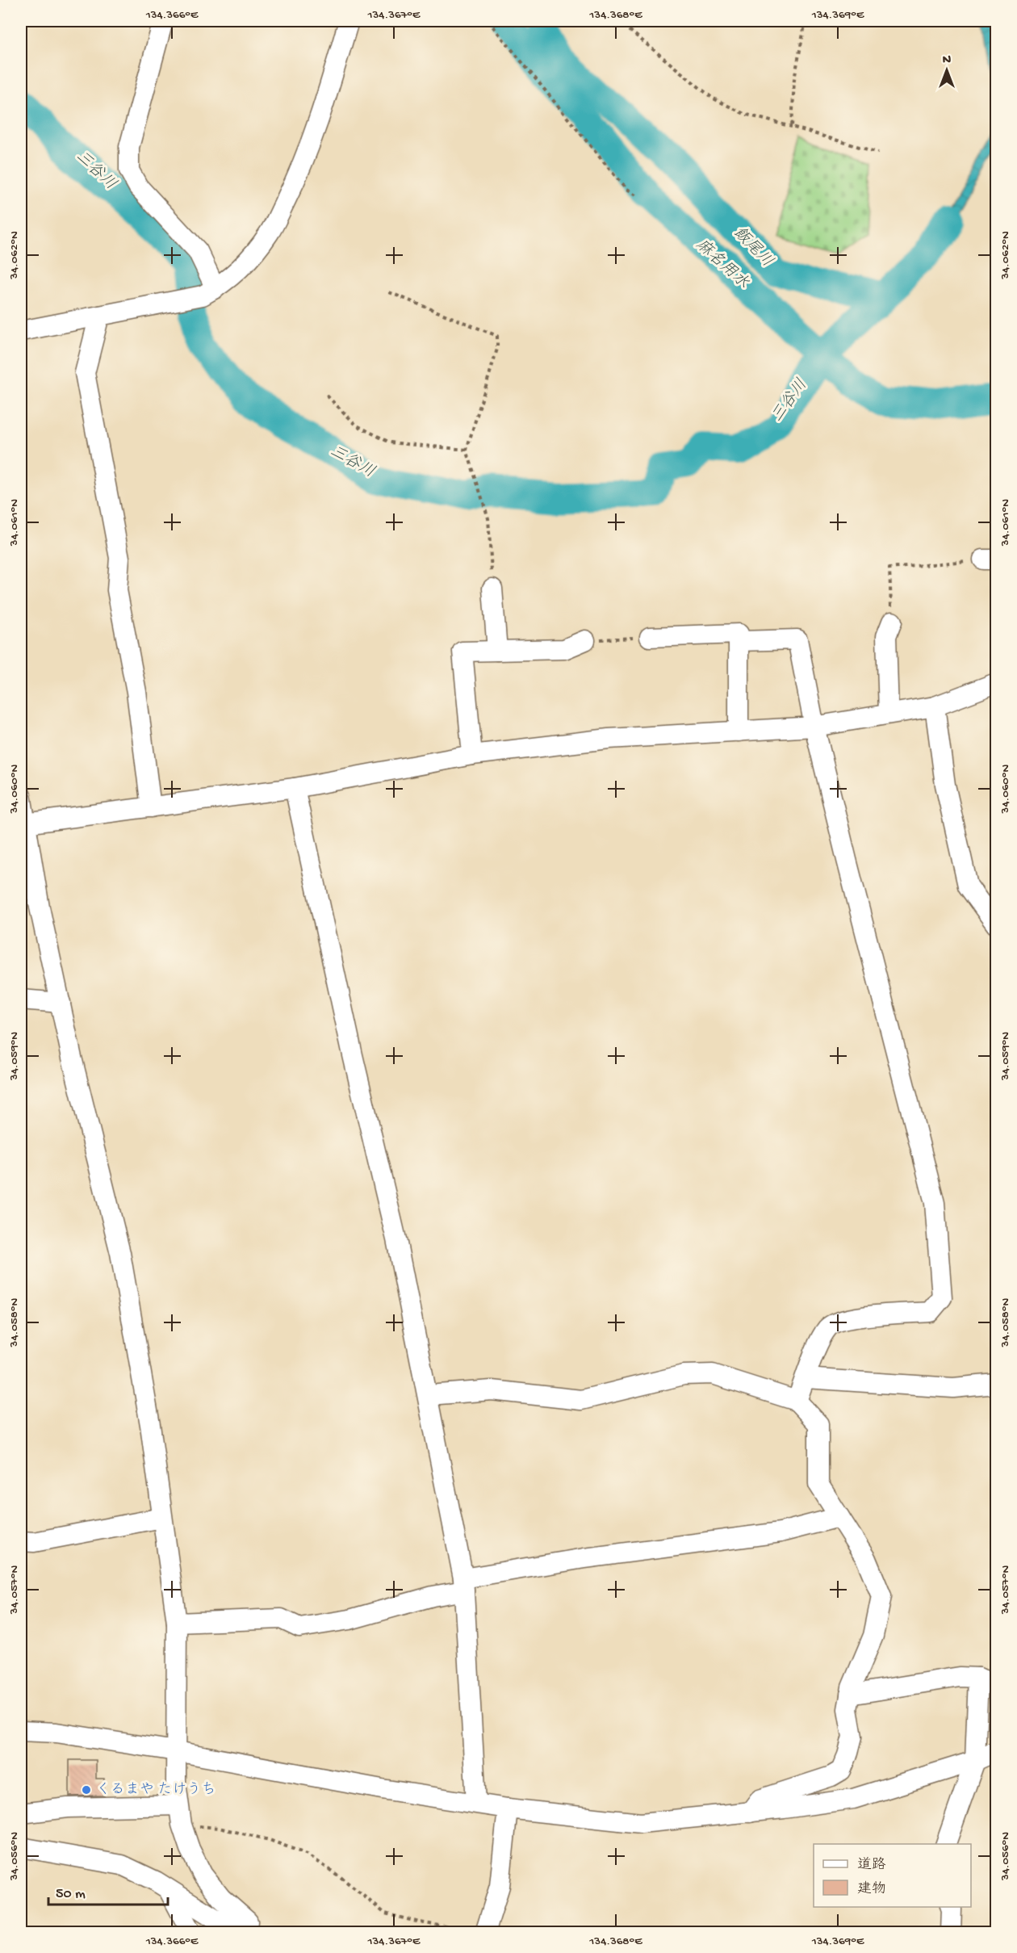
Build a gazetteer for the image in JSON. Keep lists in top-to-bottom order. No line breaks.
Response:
{"water":["三谷川","飯尾川","麻名用水"],"places":["くるまや たけうち"],"legend":["道路","建物"],"scale_bar":"50 m","north":"top","coordinates":["134.366°E","134.367°E","134.368°E","134.369°E","34.062°N","34.061°N","34.060°N","34.059°N","34.058°N","34.057°N","34.056°N"]}
